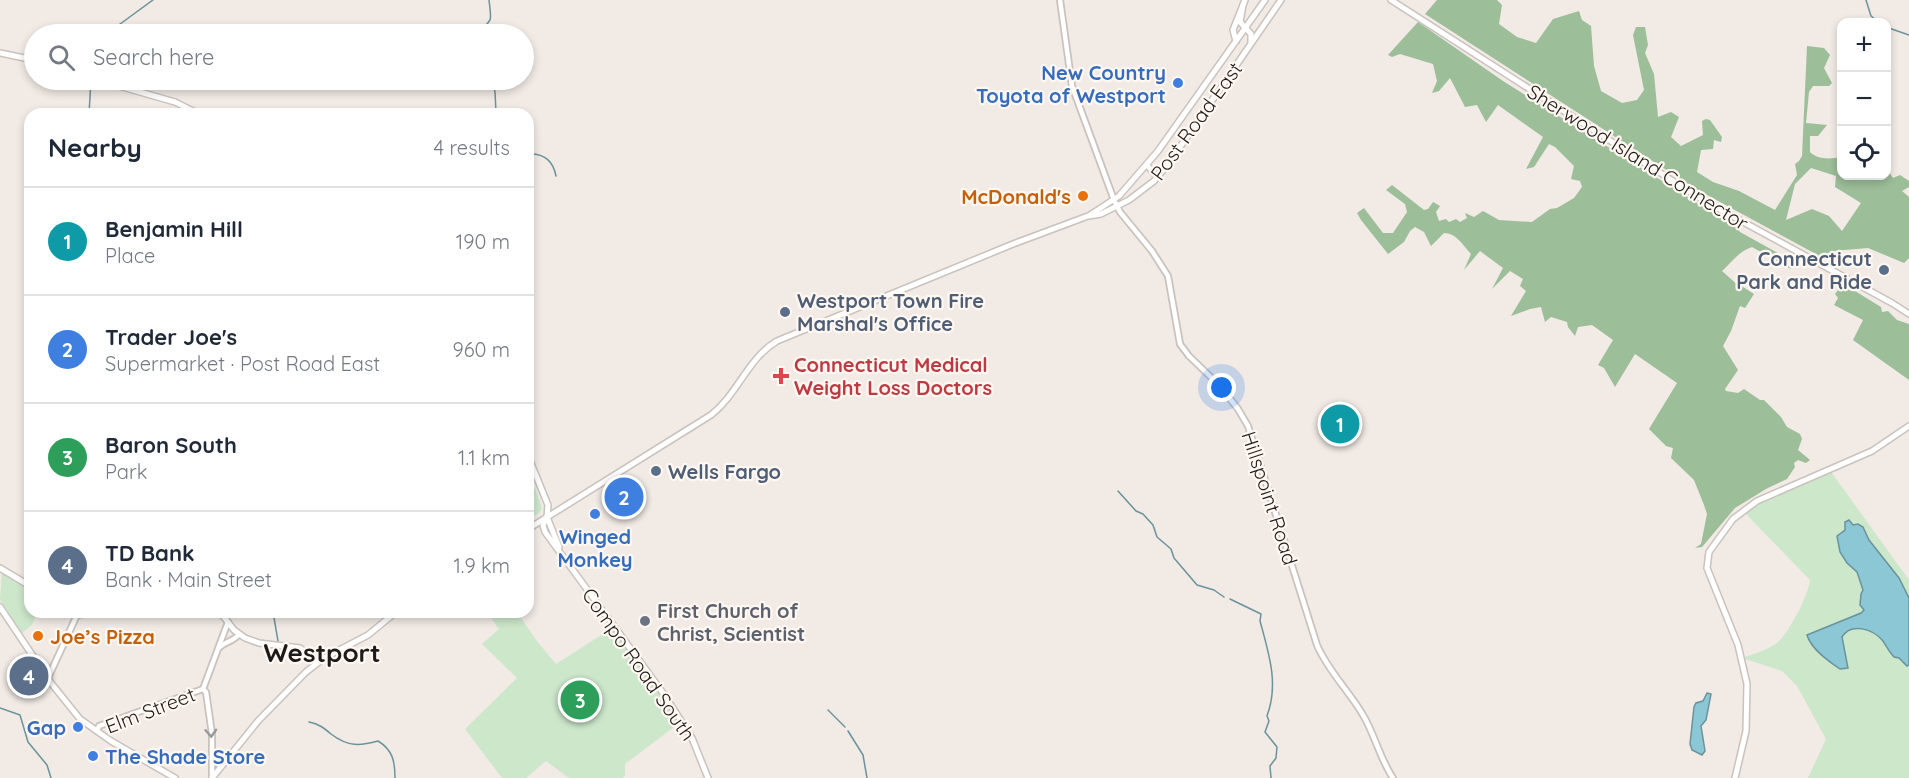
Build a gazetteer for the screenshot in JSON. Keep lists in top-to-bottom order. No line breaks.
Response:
{"streets":{"main road":["Post Road East","Sherwood Island Connector","Compo Road South"],"street":["Hillspoint Road","Elm Street"]},"crossings":[["Post Road East","Hillspoint Road"],["Post Road East","Compo Road South"]],"districts":["Westport"],"places":{"other":["New Country Toyota of Westport","McDonald's","Connecticut Park and Ride","Westport Town Fire Marshal's Office","Wells Fargo","Winged Monkey","First Church of Christ, Scientist","Joe’s Pizza","Gap","The Shade Store"],"health":["Connecticut Medical Weight Loss Doctors"]},"page":{"map_buttons":["+","−"],"search":"Search here","heading":["Nearby","4 results"],"list":[{"mark":"1","name":"Benjamin Hill","note":"Place","value":"190 m"},{"mark":"2","name":"Trader Joe's","note":"Supermarket · Post Road East","value":"960 m"},{"mark":"3","name":"Baron South","note":"Park","value":"1.1 km"},{"mark":"4","name":"TD Bank","note":"Bank · Main Street","value":"1.9 km"}],"pins":["1","2","4","3"]}}
